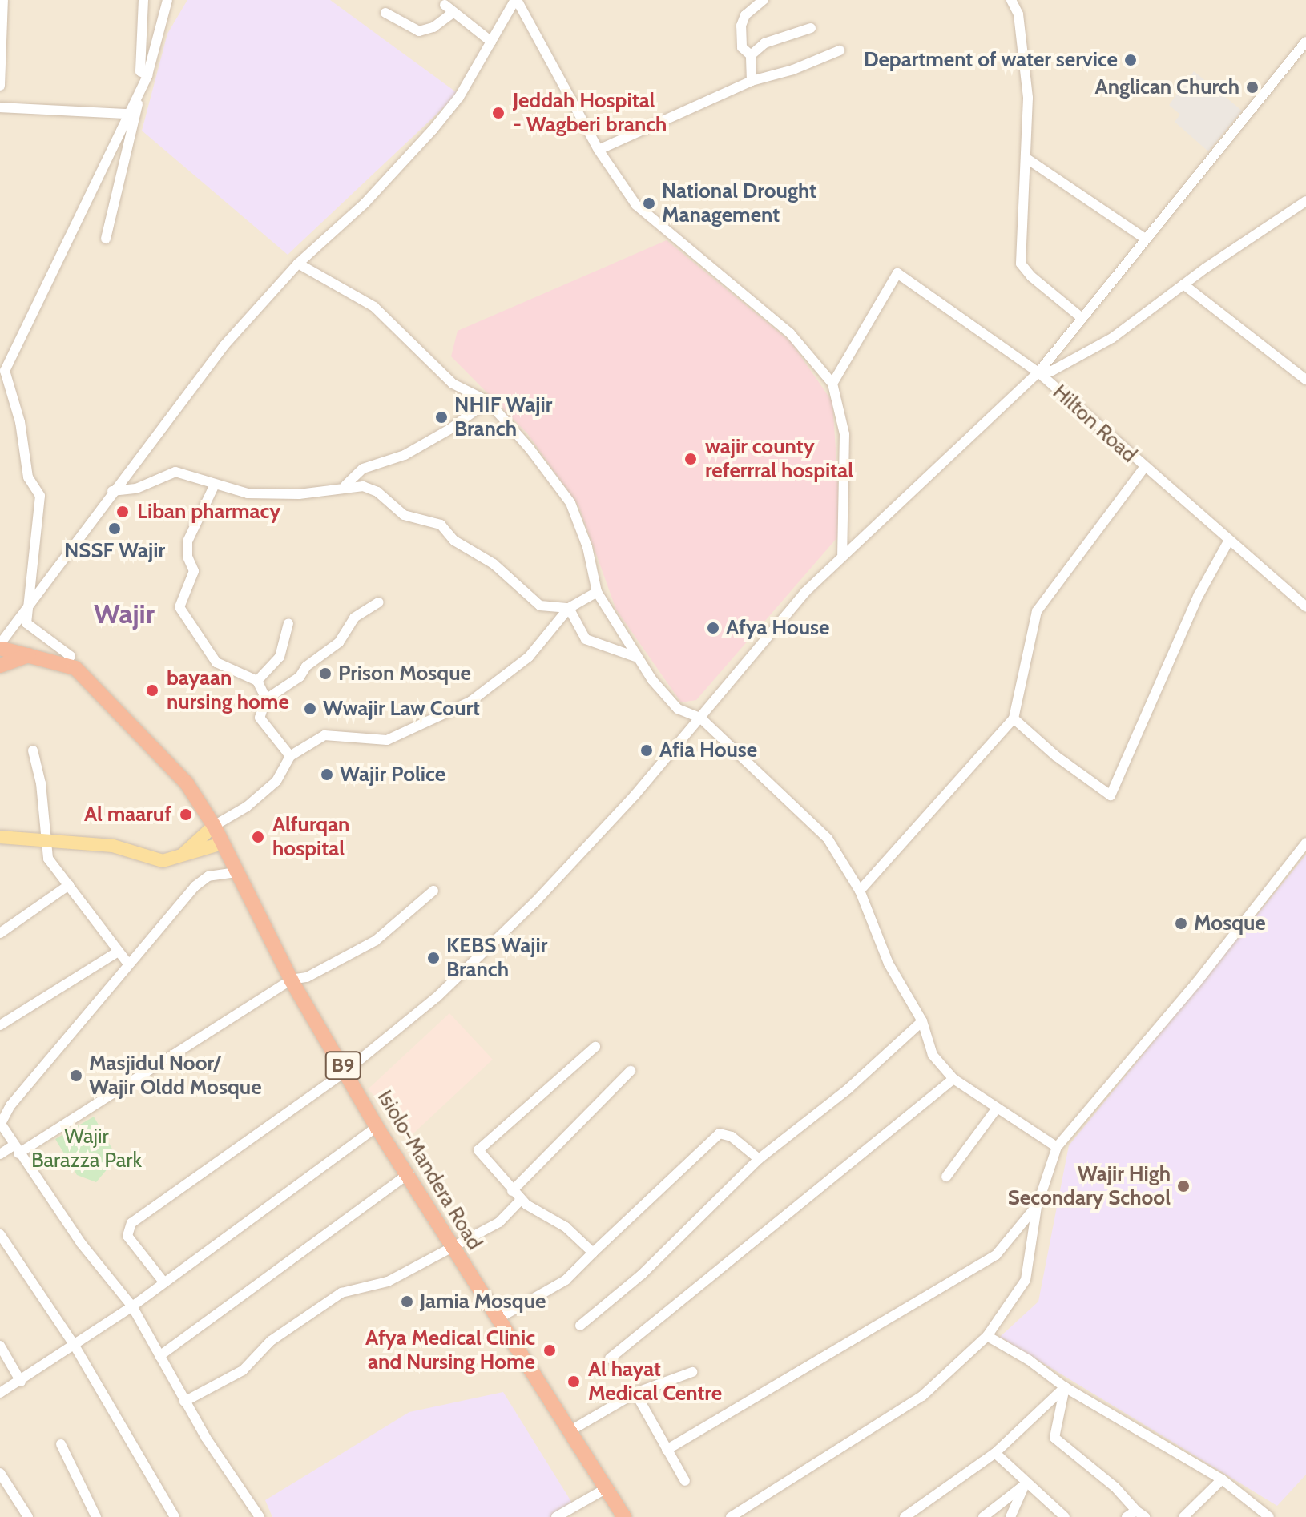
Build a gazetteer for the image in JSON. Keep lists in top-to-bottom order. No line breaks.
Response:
{"streets":{"highway":["B9","Isiolo-Mandera Road"],"street":["Hilton Road"]},"districts":["Wajir"],"parks":["Wajir Barazza Park"],"places":["Department of water service","Anglican Church","Jeddah Hospital - Wagberi branch","National Drought Management","NHIF Wajir Branch","wajir county referrral hospital","Liban pharmacy","NSSF Wajir","Afya House","Prison Mosque","bayaan nursing home","Wwajir Law Court","Afia House","Wajir Police","Al maaruf","Alfurqan hospital","Mosque","KEBS Wajir Branch","Masjidul Noor/ Wajir Oldd Mosque","Wajir High Secondary School","Jamia Mosque","Afya Medical Clinic and Nursing Home","Al hayat Medical Centre"]}
